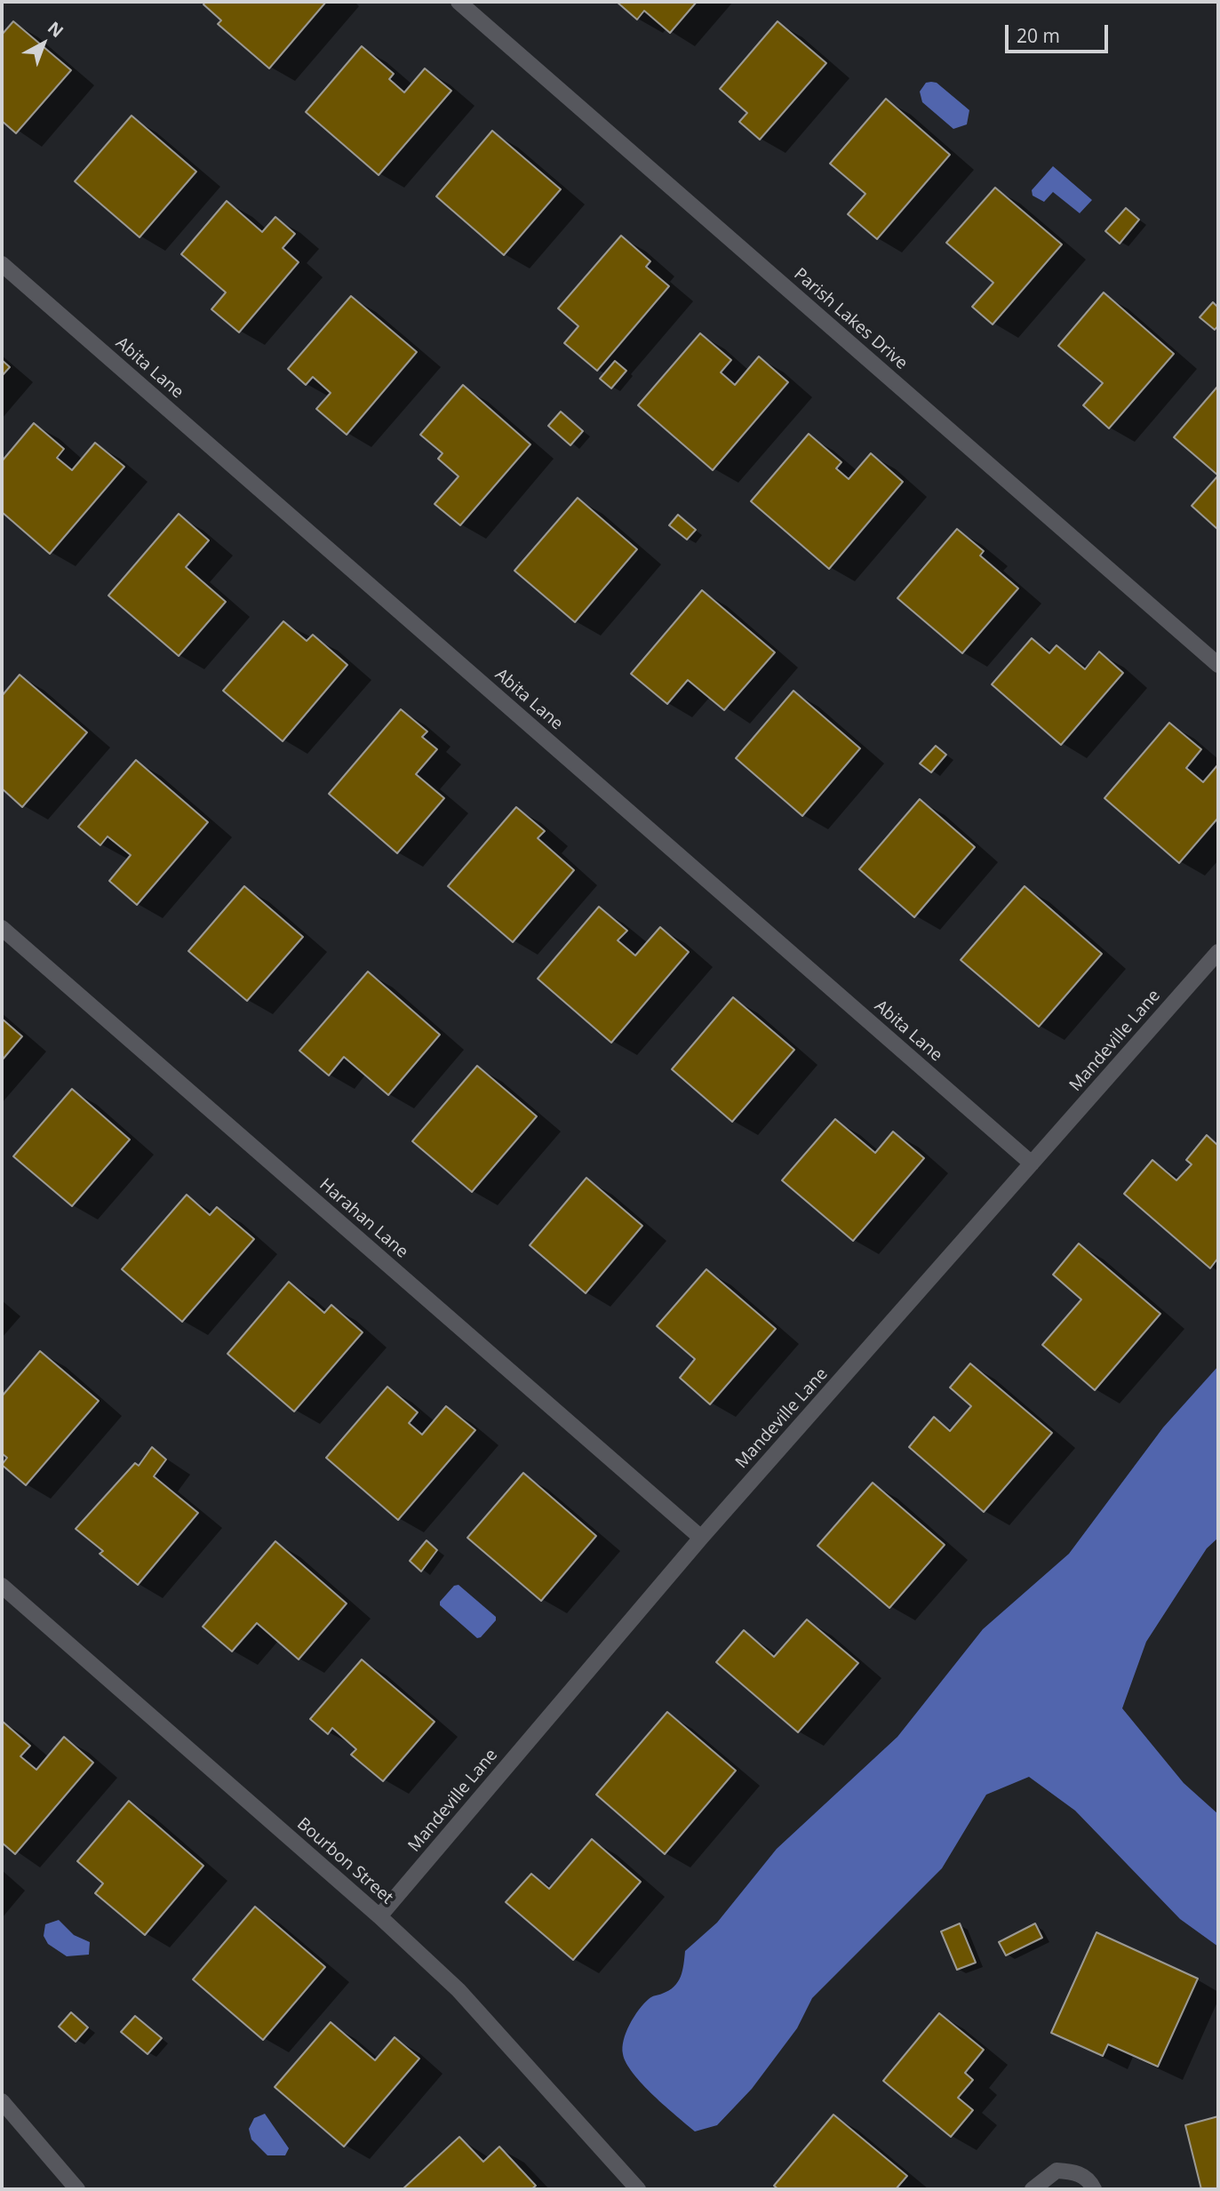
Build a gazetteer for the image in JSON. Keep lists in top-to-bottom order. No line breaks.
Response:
{"streets":{"street":["Parish Lakes Drive","Abita Lane","Mandeville Lane","Harahan Lane","Bourbon Street"]},"crossings":[["Abita Lane","Mandeville Lane"],["Mandeville Lane","Harahan Lane"],["Mandeville Lane","Bourbon Street"]],"scale_bar":"20 m","north":"top right"}
